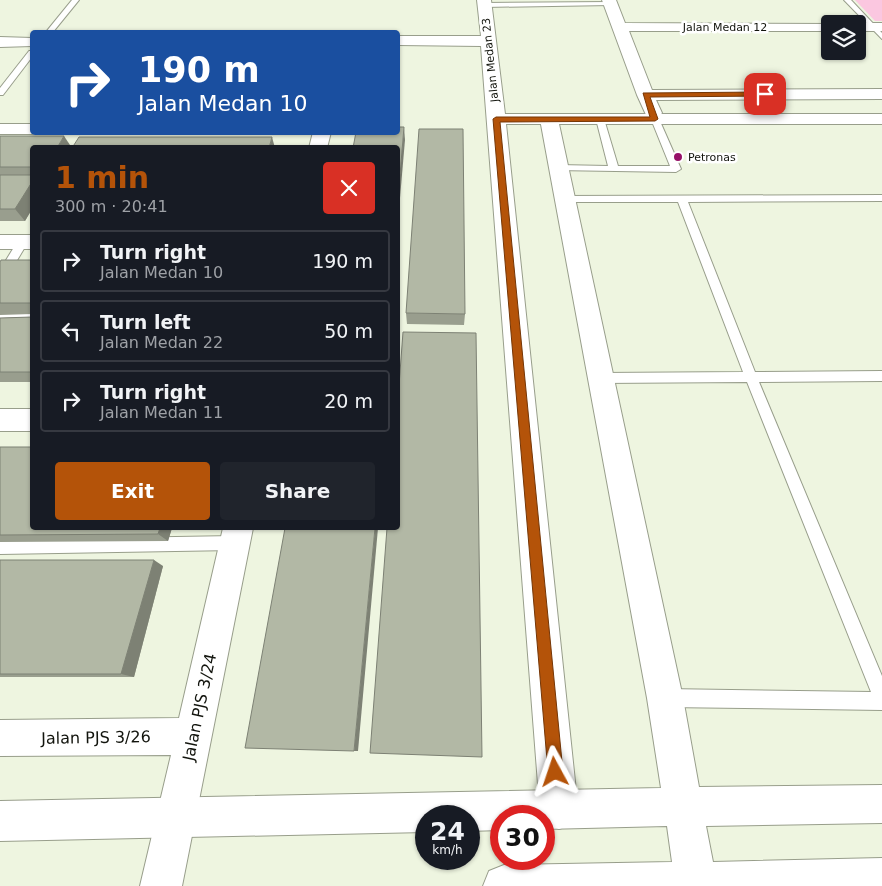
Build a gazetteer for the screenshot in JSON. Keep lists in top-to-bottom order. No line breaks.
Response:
{"streets":{"street":["Jalan Medan 12","Jalan Medan 23","Jalan PJS 3/24","Jalan PJS 3/26"]},"crossings":[["Jalan PJS 3/24","Jalan PJS 3/26"]],"places":["Petronas"],"page":{"turn":["190 m","Jalan Medan 10"],"heading":["1 min","300 m · 20:41"],"list":[{"name":"Turn right","note":"Jalan Medan 10","value":"190 m"},{"name":"Turn left","note":"Jalan Medan 22","value":"50 m"},{"name":"Turn right","note":"Jalan Medan 11","value":"20 m"}],"buttons":["Exit","Share"],"speed":"24 km/h","limit":"30"}}
